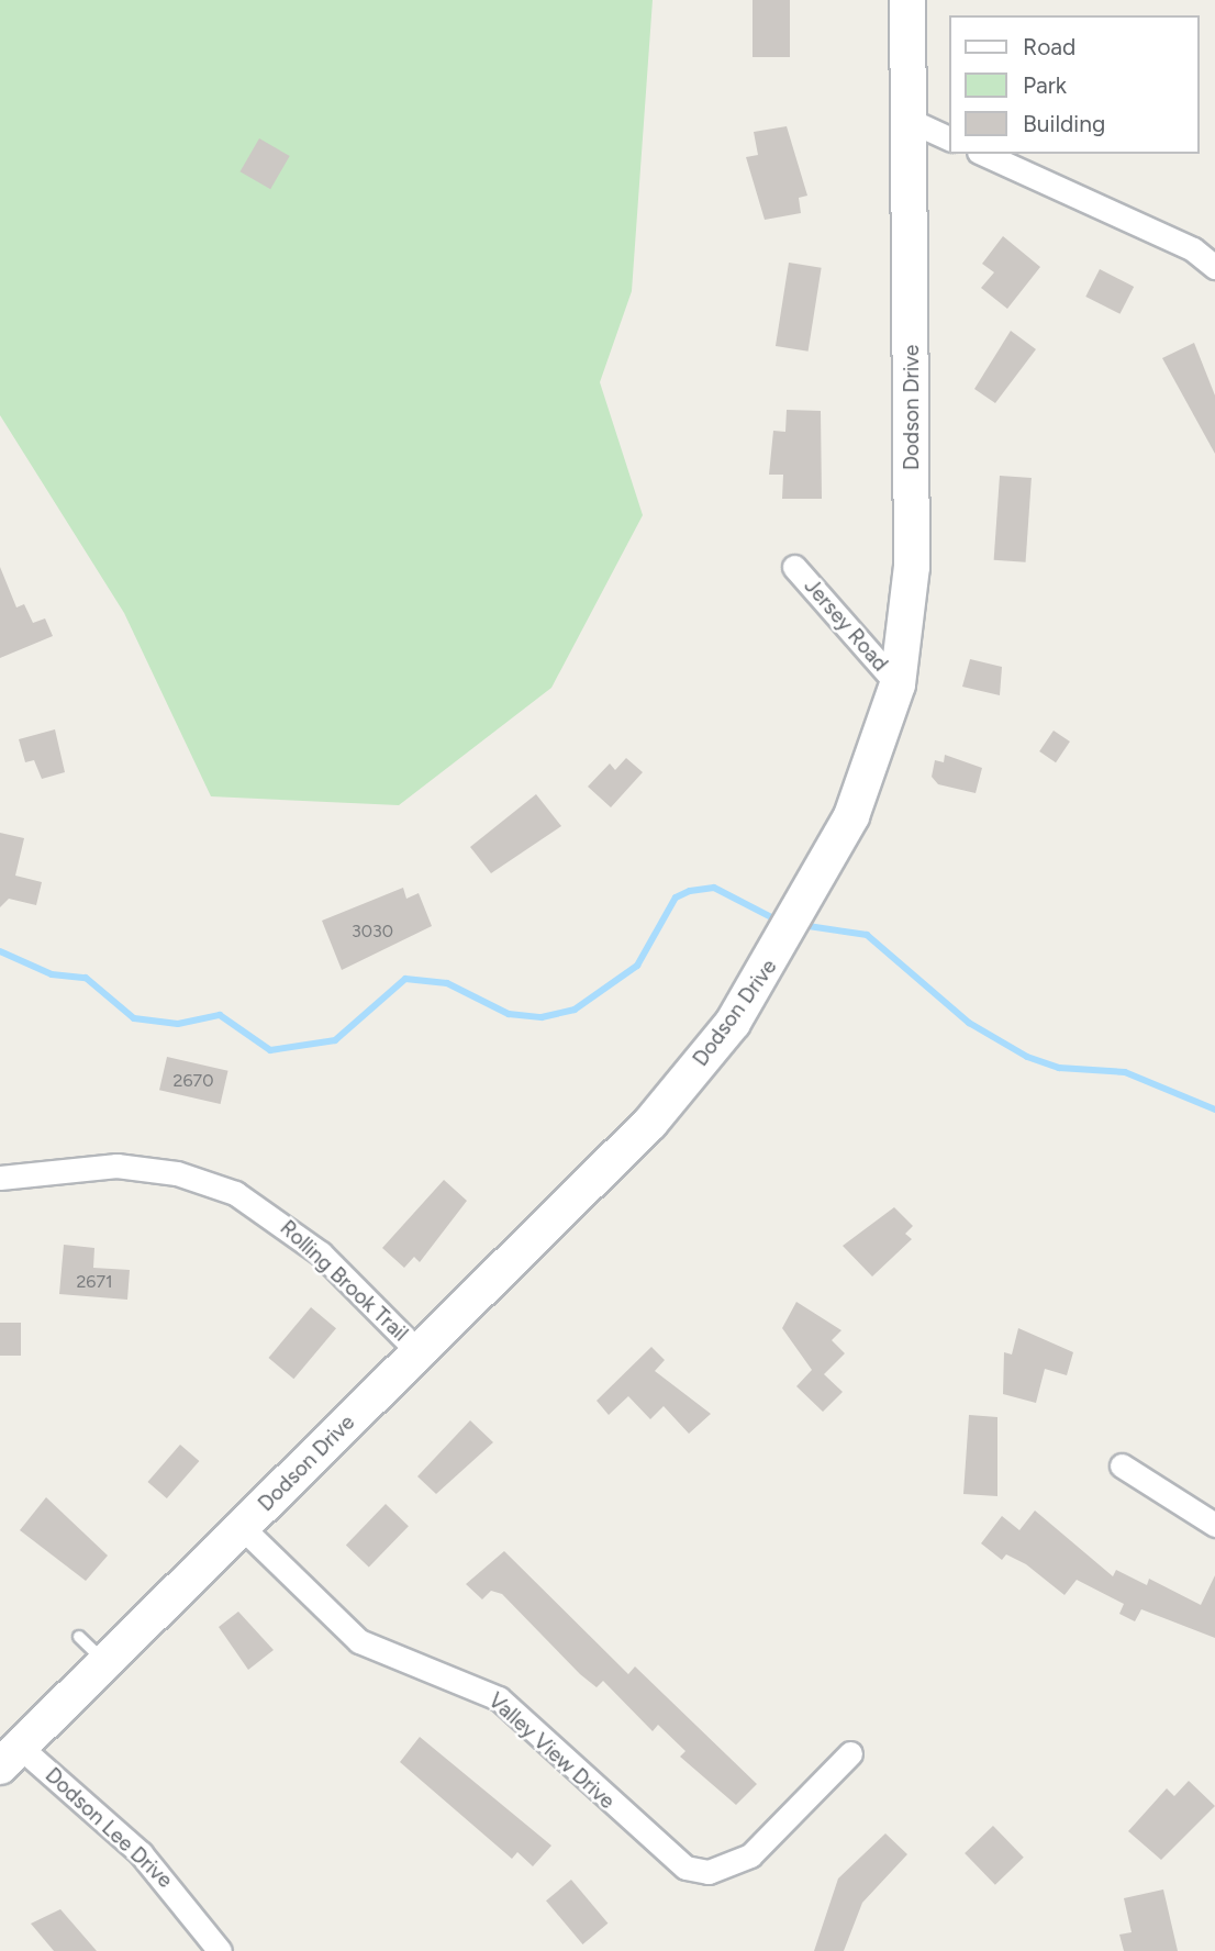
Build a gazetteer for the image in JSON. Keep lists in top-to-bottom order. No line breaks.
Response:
{"streets":{"street":["Dodson Drive","Jersey Road","Rolling Brook Trail","Valley View Drive","Dodson Lee Drive"]},"crossings":[["Dodson Drive","Jersey Road"],["Dodson Drive","Rolling Brook Trail"],["Dodson Drive","Valley View Drive"],["Dodson Drive","Dodson Lee Drive"]],"house_numbers":["3030","2670","2671"],"legend":["Road","Park","Building"]}
